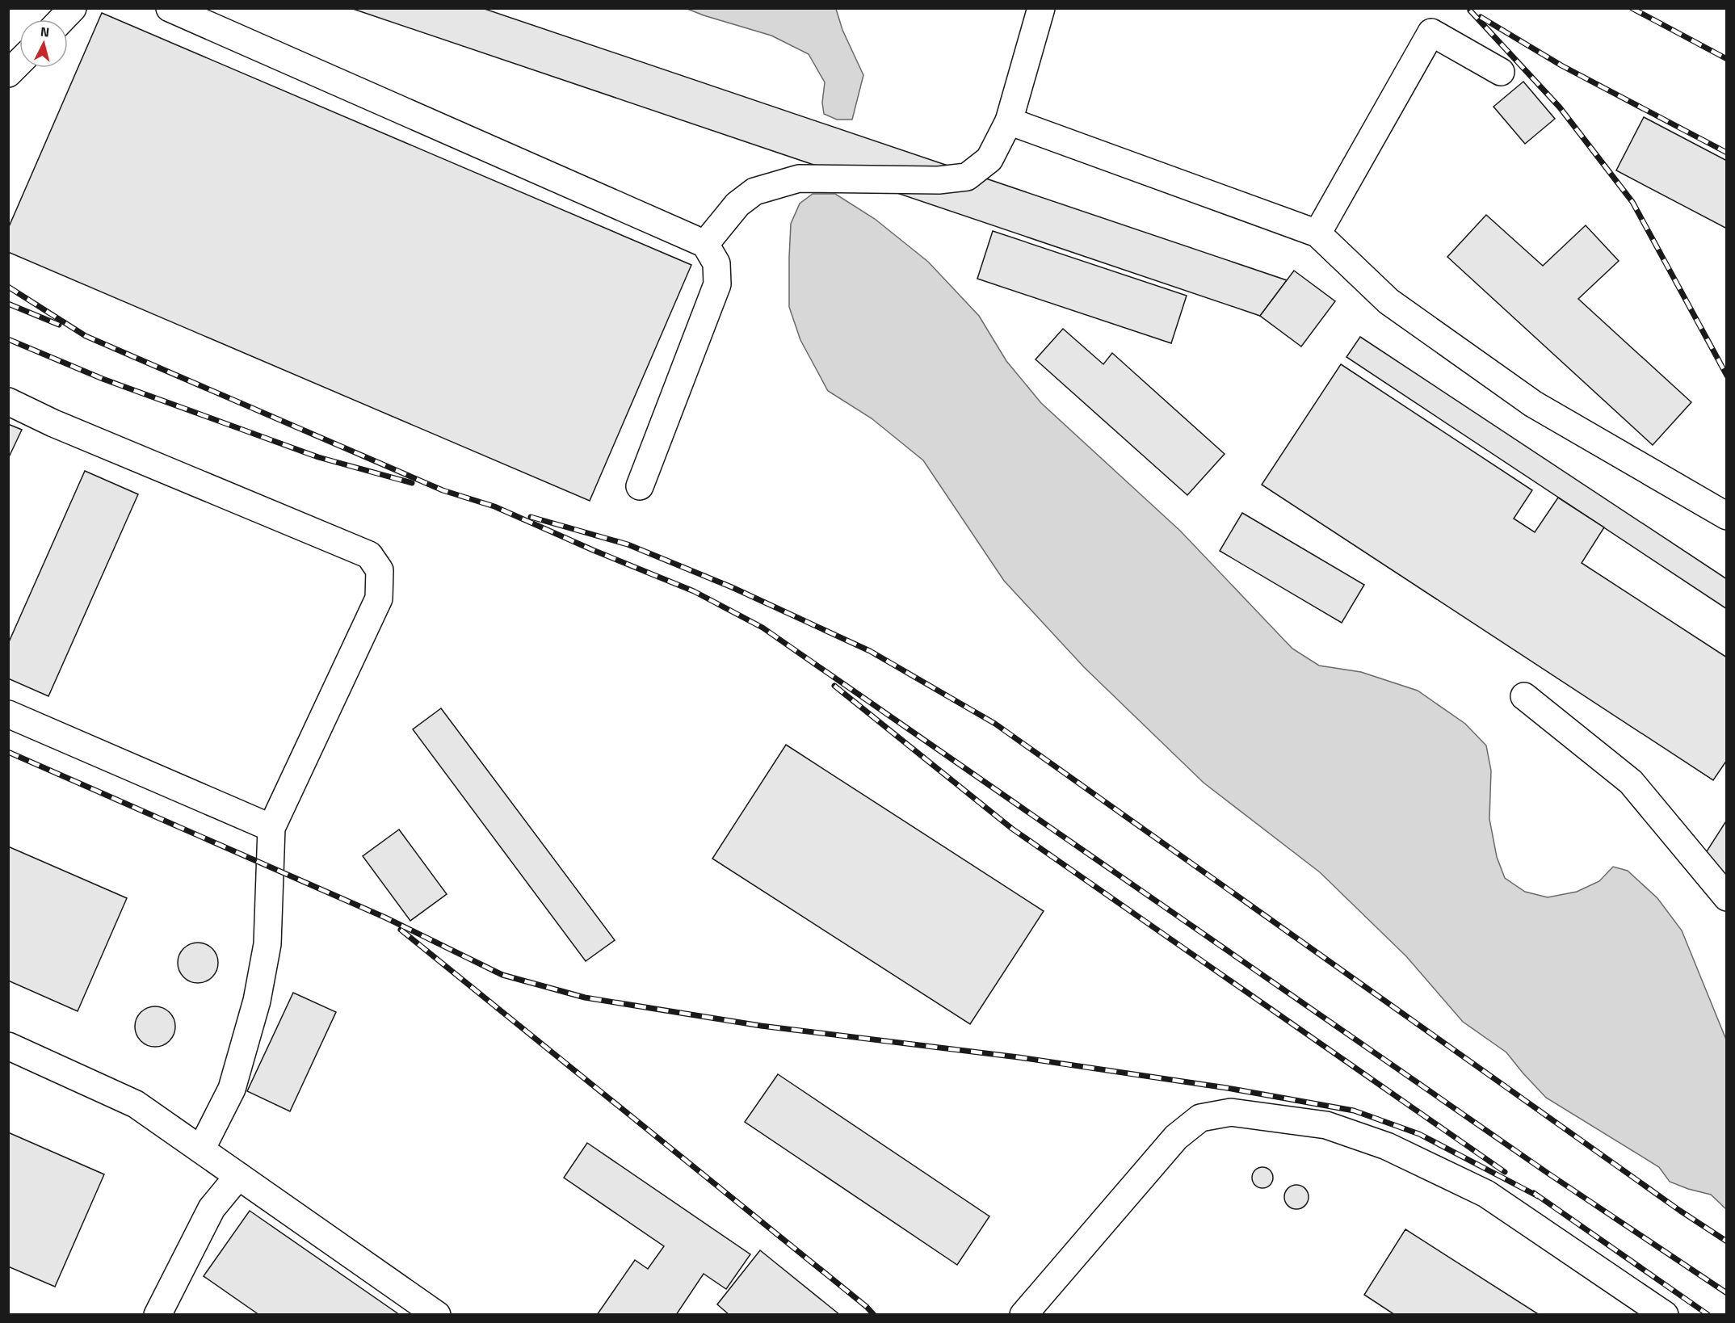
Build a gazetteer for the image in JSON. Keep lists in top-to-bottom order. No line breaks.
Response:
{"north":"top"}
